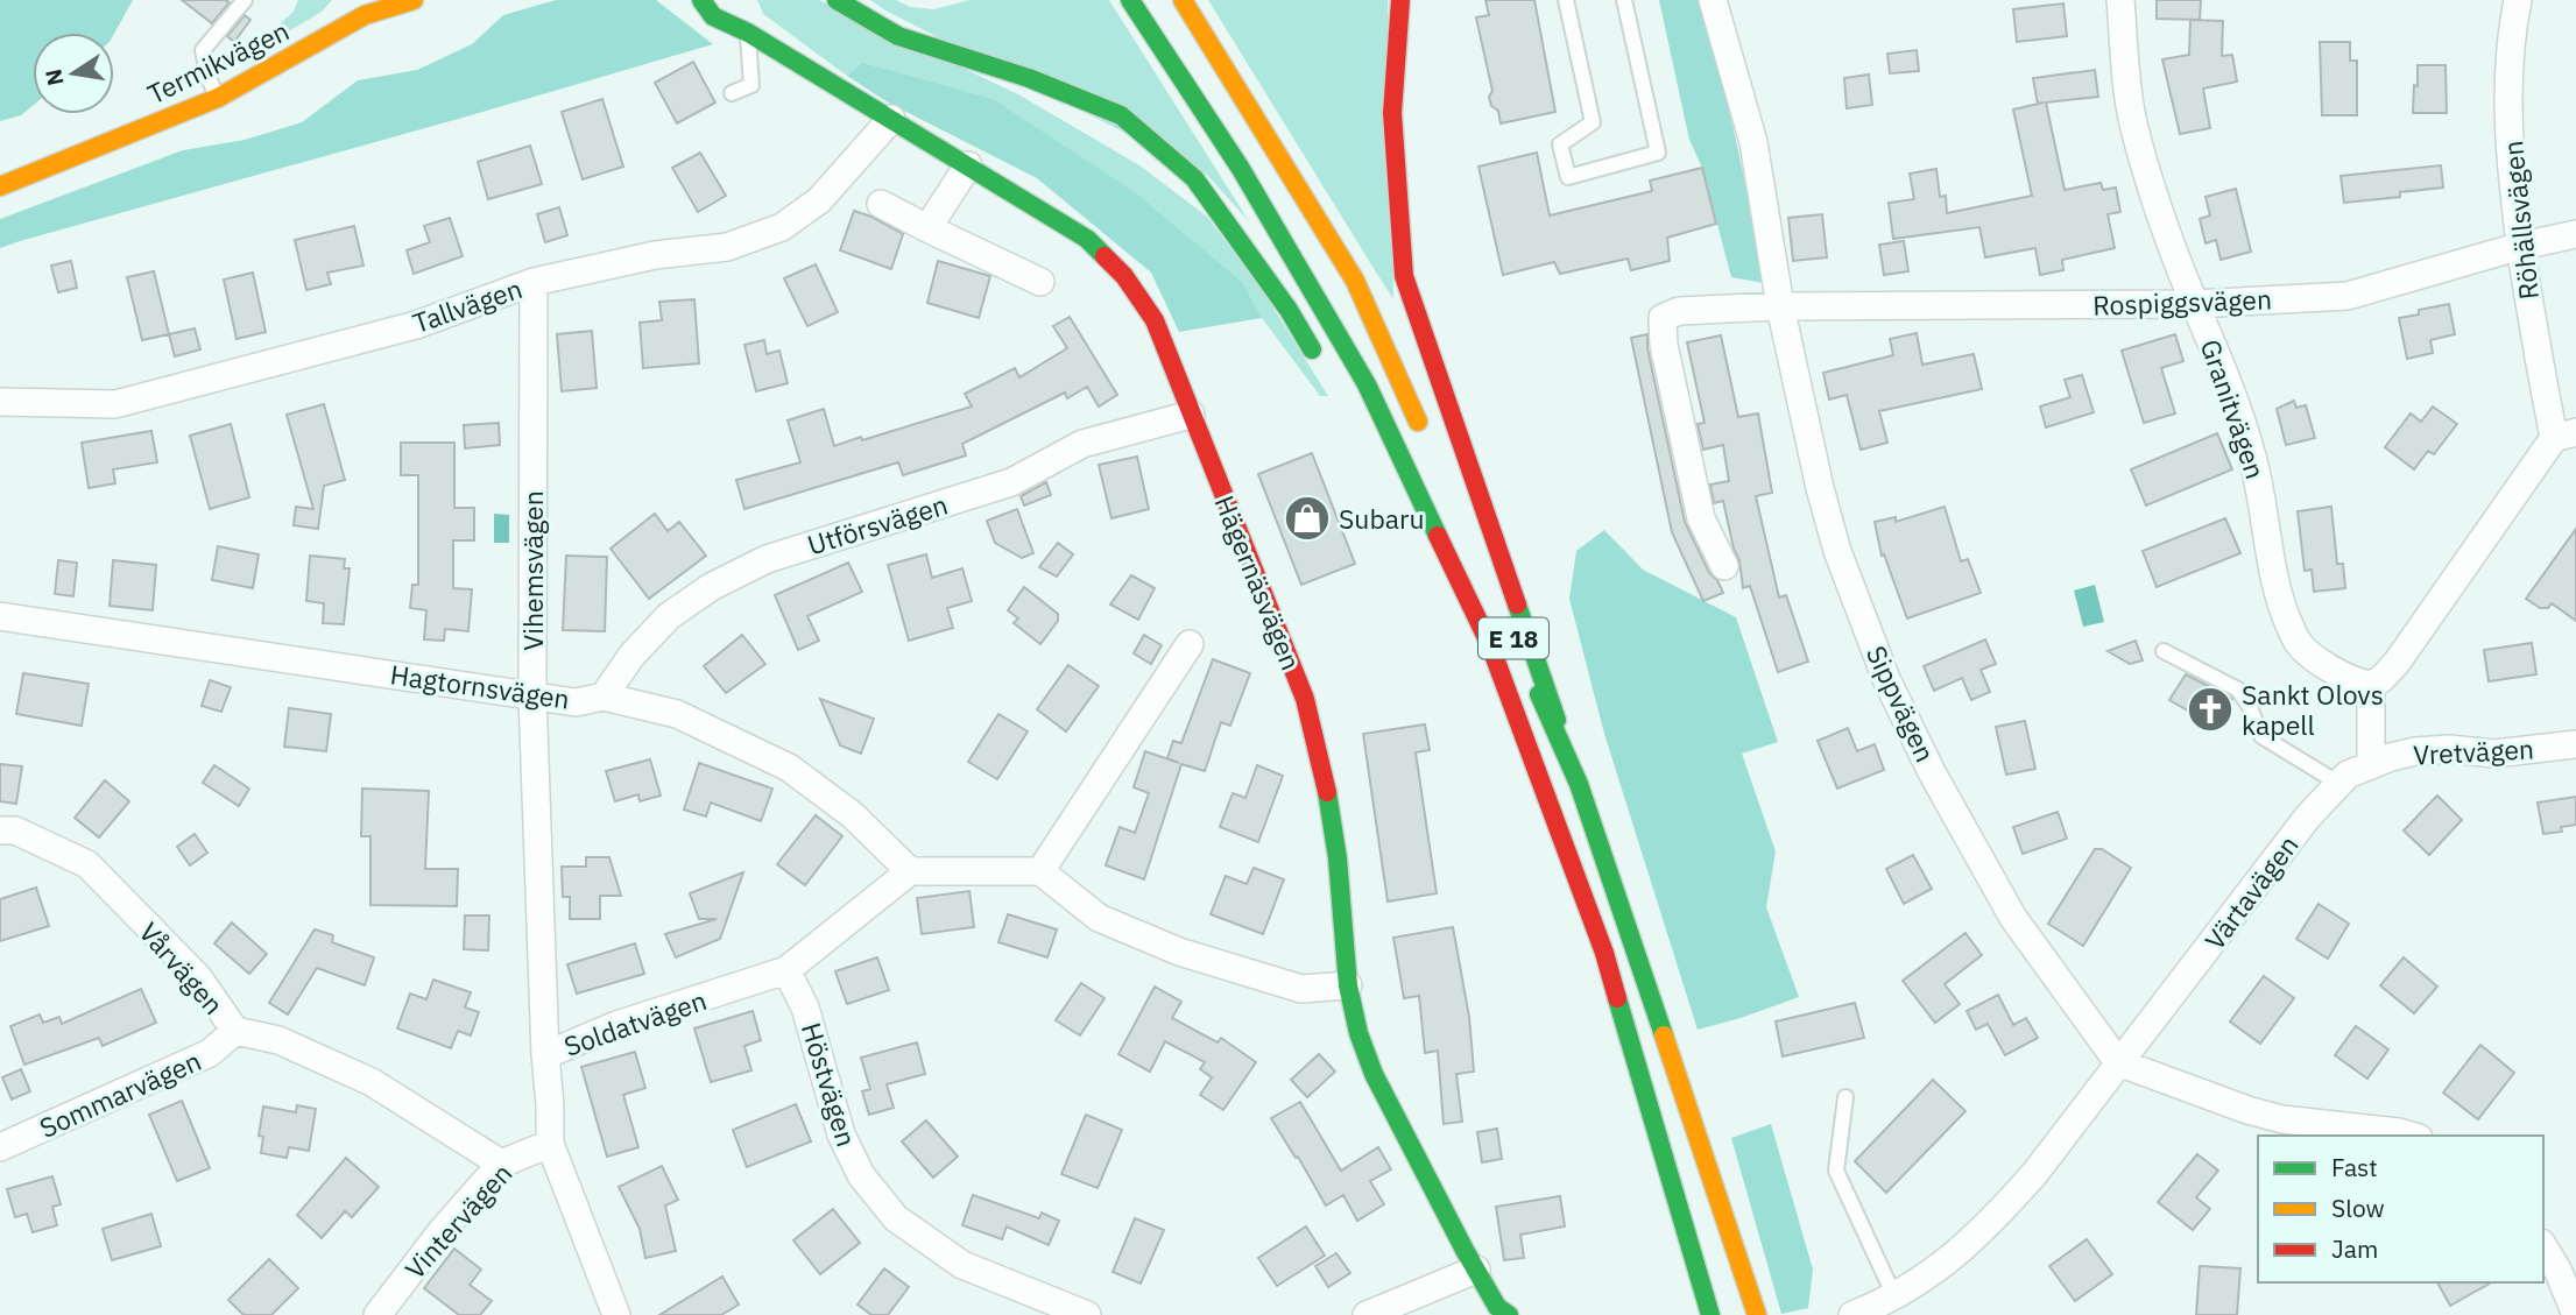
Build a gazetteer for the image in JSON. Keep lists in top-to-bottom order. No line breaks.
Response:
{"streets":{"main road":["Termikvägen","Hägernäsvägen","E 18"],"street":["Röhällsvägen","Rospiggsvägen","Tallvägen","Granitvägen","Utförsvägen","Vihemsvägen","Hagtornsvägen","Sippvägen","Vretvägen","Värtavägen","Vårvägen","Soldatvägen","Höstvägen","Sommarvägen","Vintervägen"]},"crossings":[["Röhällsvägen","Rospiggsvägen"],["Rospiggsvägen","Granitvägen"],["Rospiggsvägen","Sippvägen"],["Tallvägen","Vihemsvägen"],["Tallvägen","Hägernäsvägen"],["Utförsvägen","Hägernäsvägen"],["Utförsvägen","Hagtornsvägen"],["Vihemsvägen","Hagtornsvägen"],["Vihemsvägen","Soldatvägen"],["Hagtornsvägen","Soldatvägen"],["Sippvägen","Värtavägen"],["Vretvägen","Värtavägen"],["Vårvägen","Sommarvägen"],["Vårvägen","Vintervägen"],["Soldatvägen","Höstvägen"],["Soldatvägen","Vintervägen"]],"places":{"shop":["Subaru"],"church":["Sankt Olovs kapell"]},"legend":["Fast","Slow","Jam"],"north":"left"}
